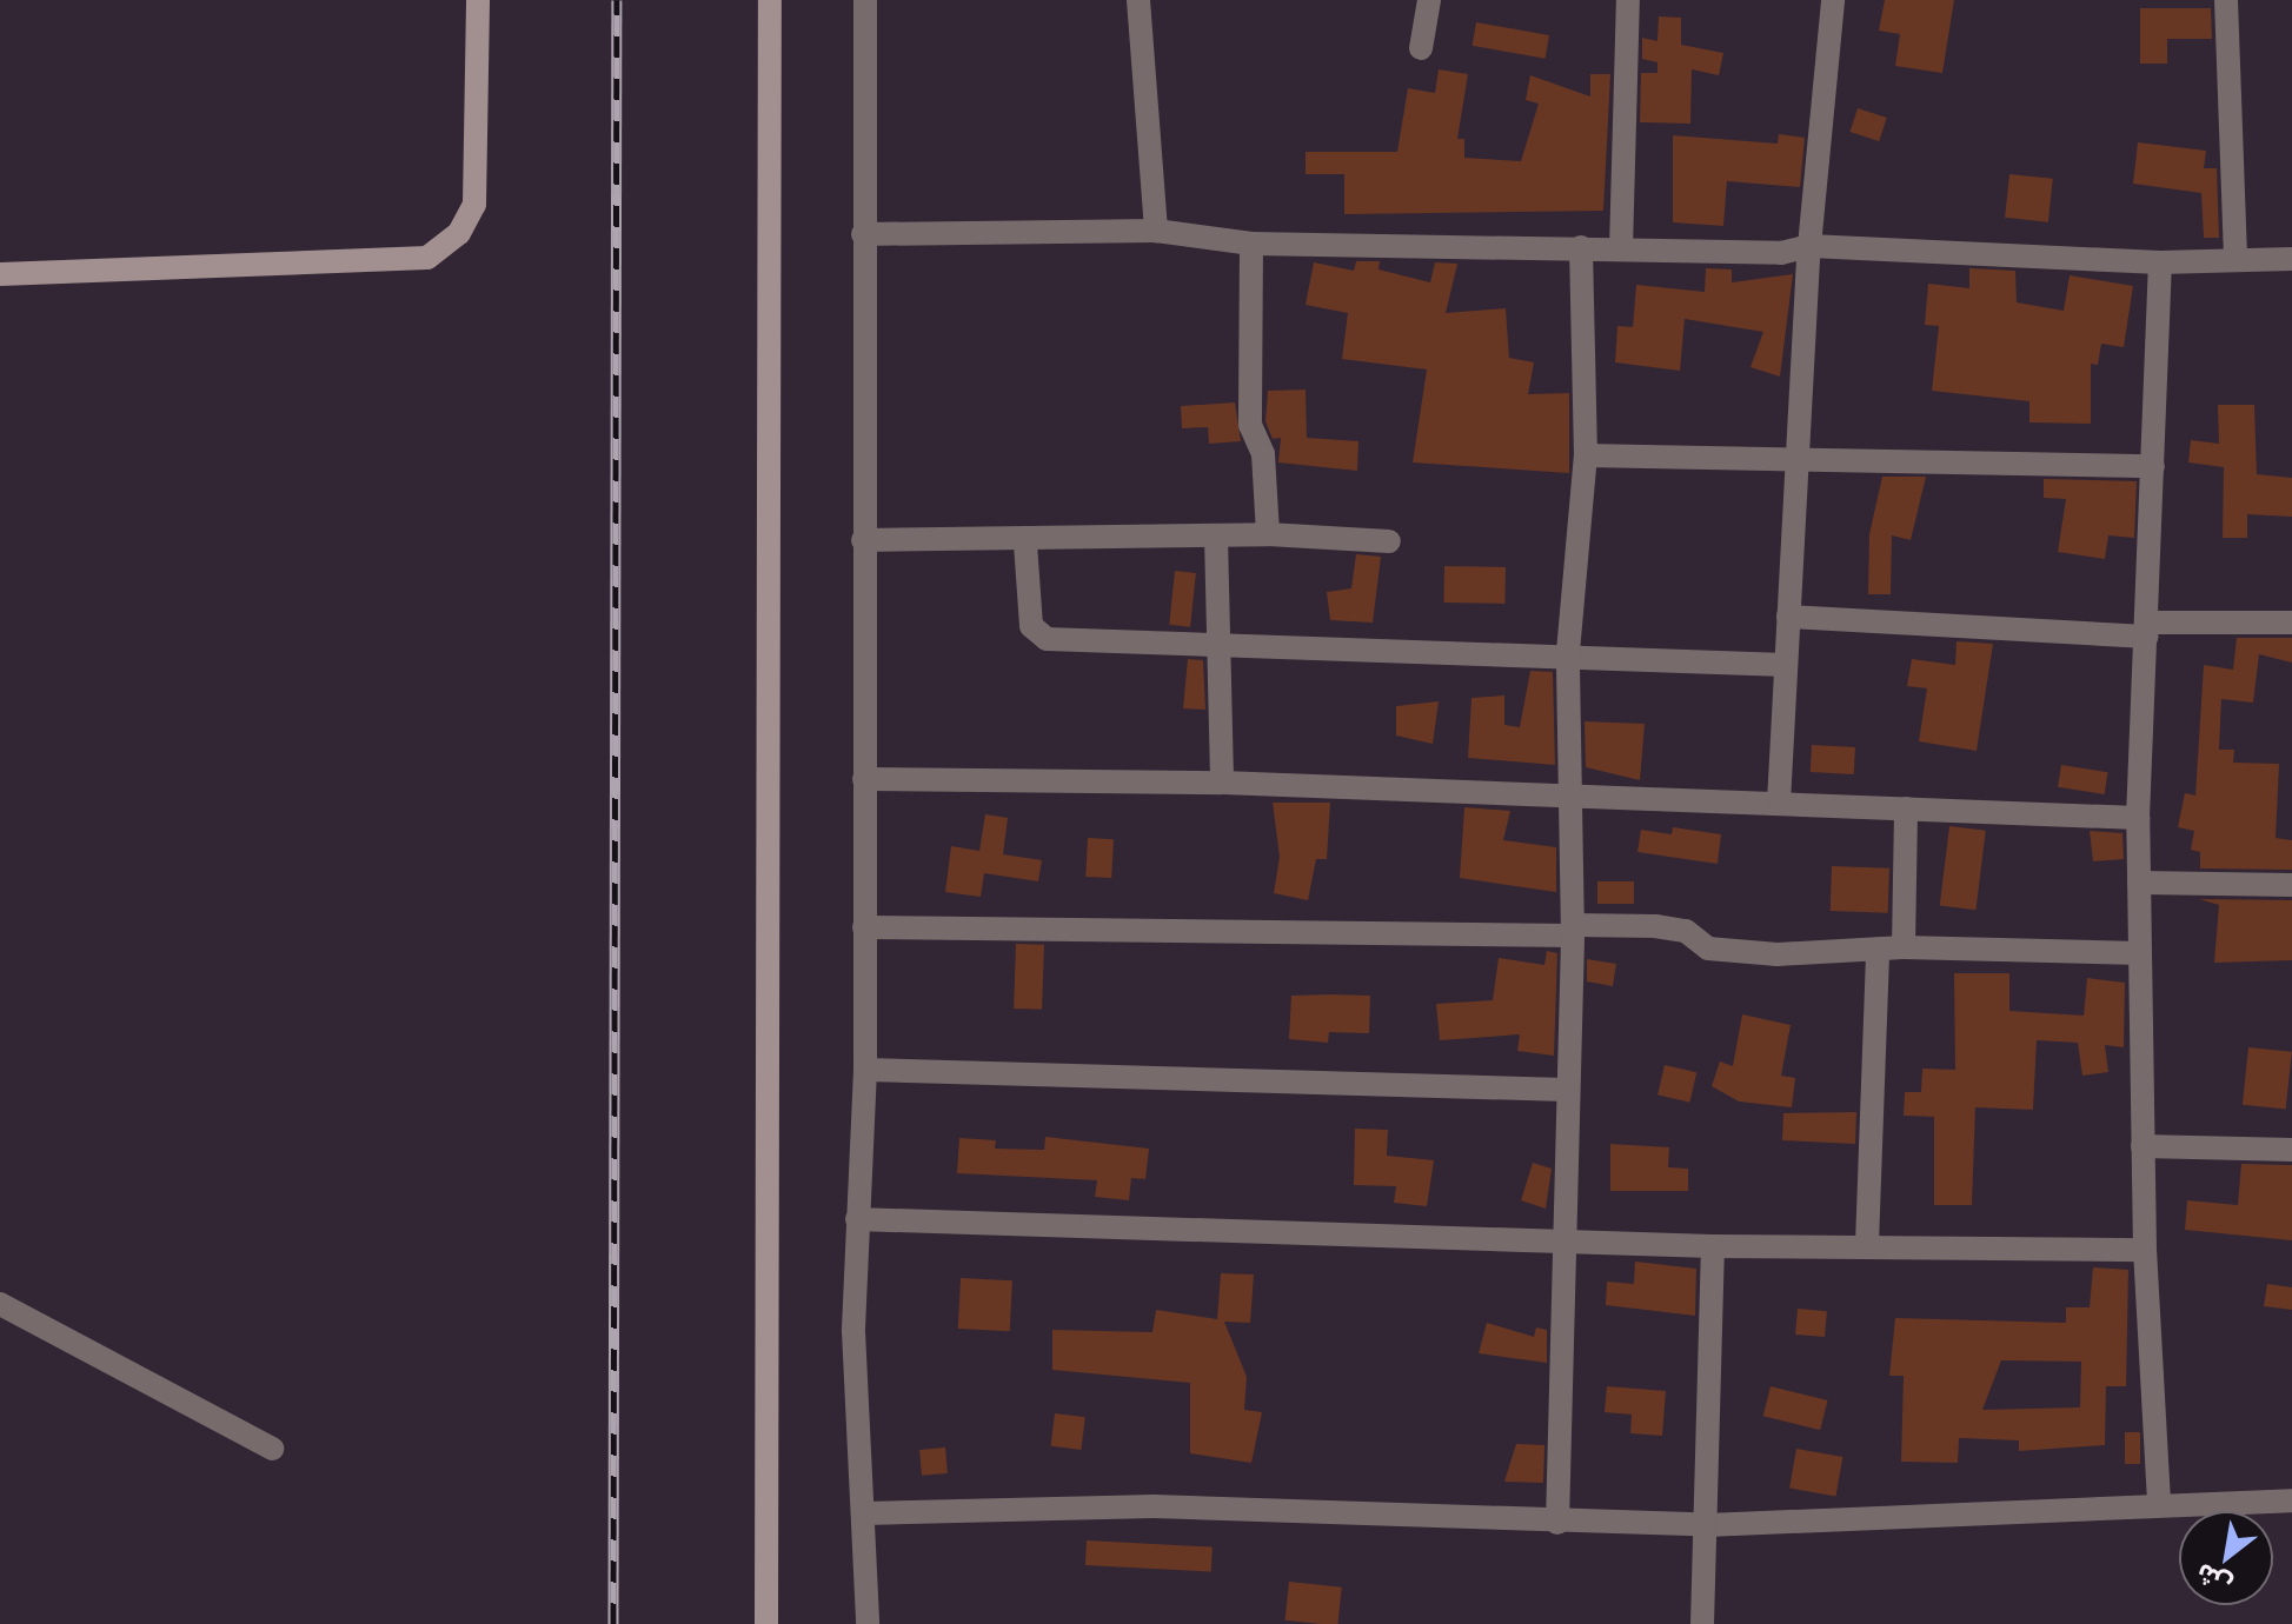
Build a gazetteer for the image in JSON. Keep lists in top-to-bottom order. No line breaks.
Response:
{"north":"bottom left"}
